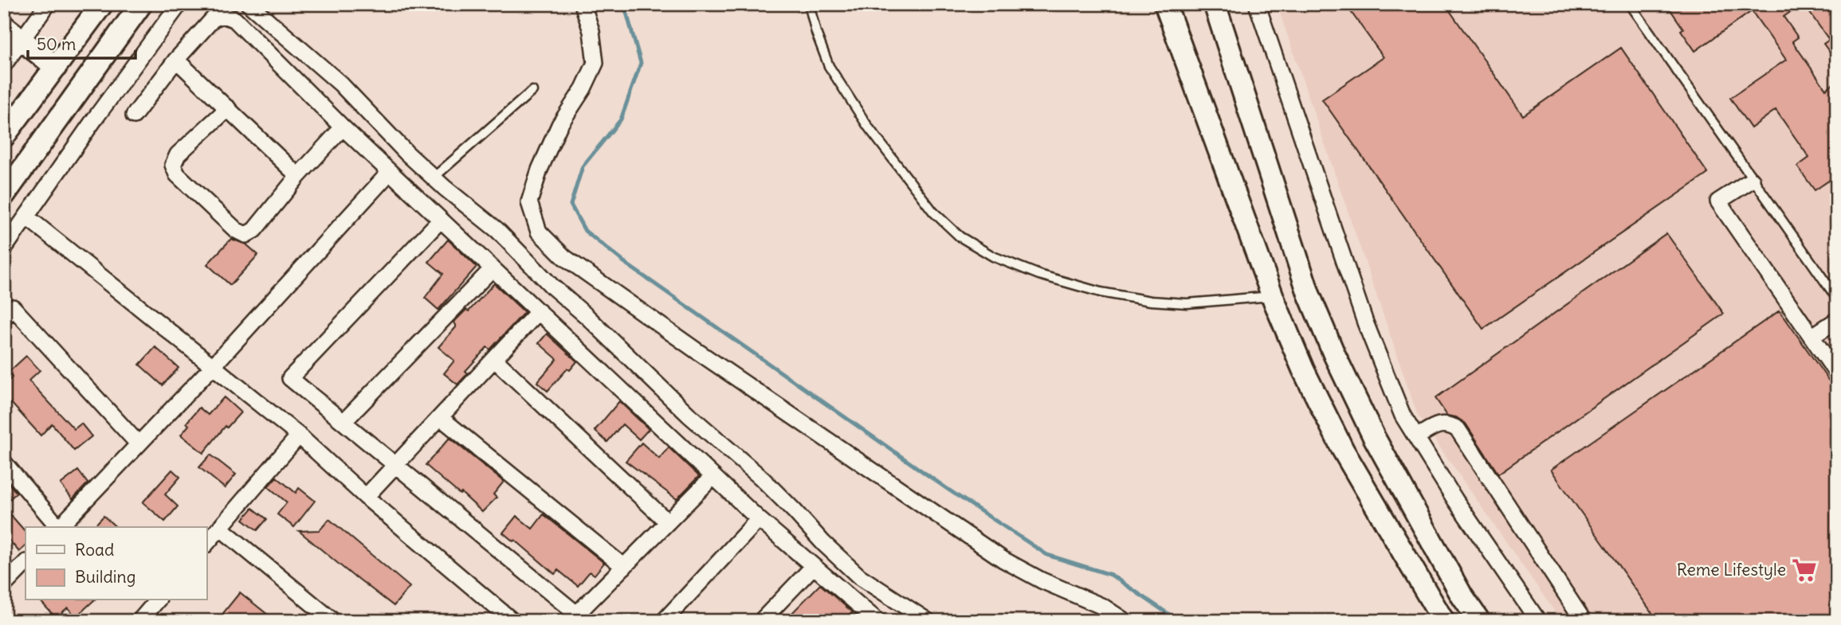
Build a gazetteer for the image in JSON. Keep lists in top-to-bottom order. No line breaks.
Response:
{"places":{"supermarket":["Reme Lifestyle"]},"legend":["Road","Building"],"scale_bar":"50 m"}
